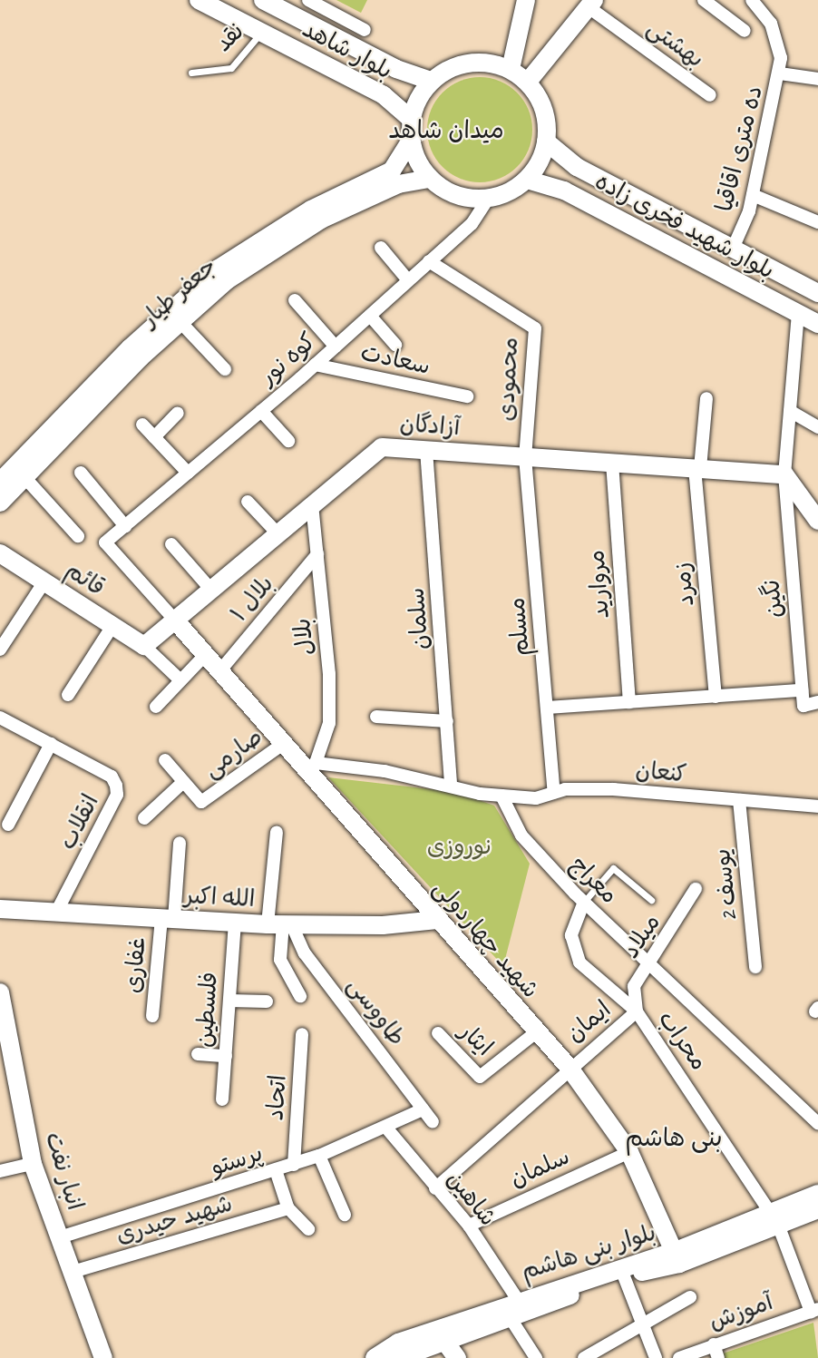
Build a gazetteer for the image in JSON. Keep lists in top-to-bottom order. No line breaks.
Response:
{"streets":{"street":["بهشتی","بلوار شاهد","ده متری اقاقیا","بلوار شهید فخری زاده","جعفر طیار","کوه نور","سعادت","محمودی","آزادگان","قائم","مروارید","زمرد","بلال ۱","نگین","سلمان","مسلم","بلال","صارمی","کنعان","انقلاب","معراج","یوسف 2","الله اکبر","میلاد","شهید چهاردولی","غفاری","فلسطین","طاووسی","ایمان","ایثار","محراب","اتحاد","پرستو","انبار نفت","شاهین","شهید حیدری","بلوار بنی هاشم","آموزش"],"lane":["نقد"]},"crossings":[["نقد","بلوار شاهد"],["بلوار شاهد","بلوار شهید فخری زاده"],["بلوار شاهد","جعفر طیار"],["بلوار شاهد","کوه نور"],["ده متری اقاقیا","بلوار شهید فخری زاده"],["بلوار شهید فخری زاده","جعفر طیار"],["بلوار شهید فخری زاده","کوه نور"],["جعفر طیار","کوه نور"],["کوه نور","سعادت"],["کوه نور","محمودی"],["کوه نور","آزادگان"],["کوه نور","شهید چهاردولی"],["محمودی","آزادگان"],["محمودی","مسلم"],["آزادگان","قائم"],["آزادگان","مروارید"],["آزادگان","زمرد"],["آزادگان","نگین"],["آزادگان","سلمان"],["آزادگان","مسلم"],["آزادگان","بلال"],["آزادگان","شهید چهاردولی"],["بلال ۱","بلال"],["بلال ۱","شهید چهاردولی"],["سلمان","شهید چهاردولی"],["سلمان","شاهین"],["مسلم","کنعان"],["بلال","شهید چهاردولی"],["صارمی","شهید چهاردولی"],["کنعان","معراج"],["کنعان","یوسف 2"],["انقلاب","الله اکبر"],["معراج","میلاد"],["معراج","محراب"],["الله اکبر","شهید چهاردولی"],["الله اکبر","غفاری"],["الله اکبر","فلسطین"],["الله اکبر","طاووسی"],["میلاد","ایمان"],["میلاد","محراب"],["شهید چهاردولی","ایمان"],["شهید چهاردولی","ایثار"],["شهید چهاردولی","بلوار بنی هاشم"],["طاووسی","پرستو"],["ایمان","محراب"],["محراب","بلوار بنی هاشم"],["محراب","آموزش"],["اتحاد","پرستو"],["پرستو","انبار نفت"],["پرستو","شاهین"],["انبار نفت","شهید حیدری"],["شاهین","بلوار بنی هاشم"]],"districts":["میدان شاهد","بنی هاشم"],"parks":["نوروزی"]}
